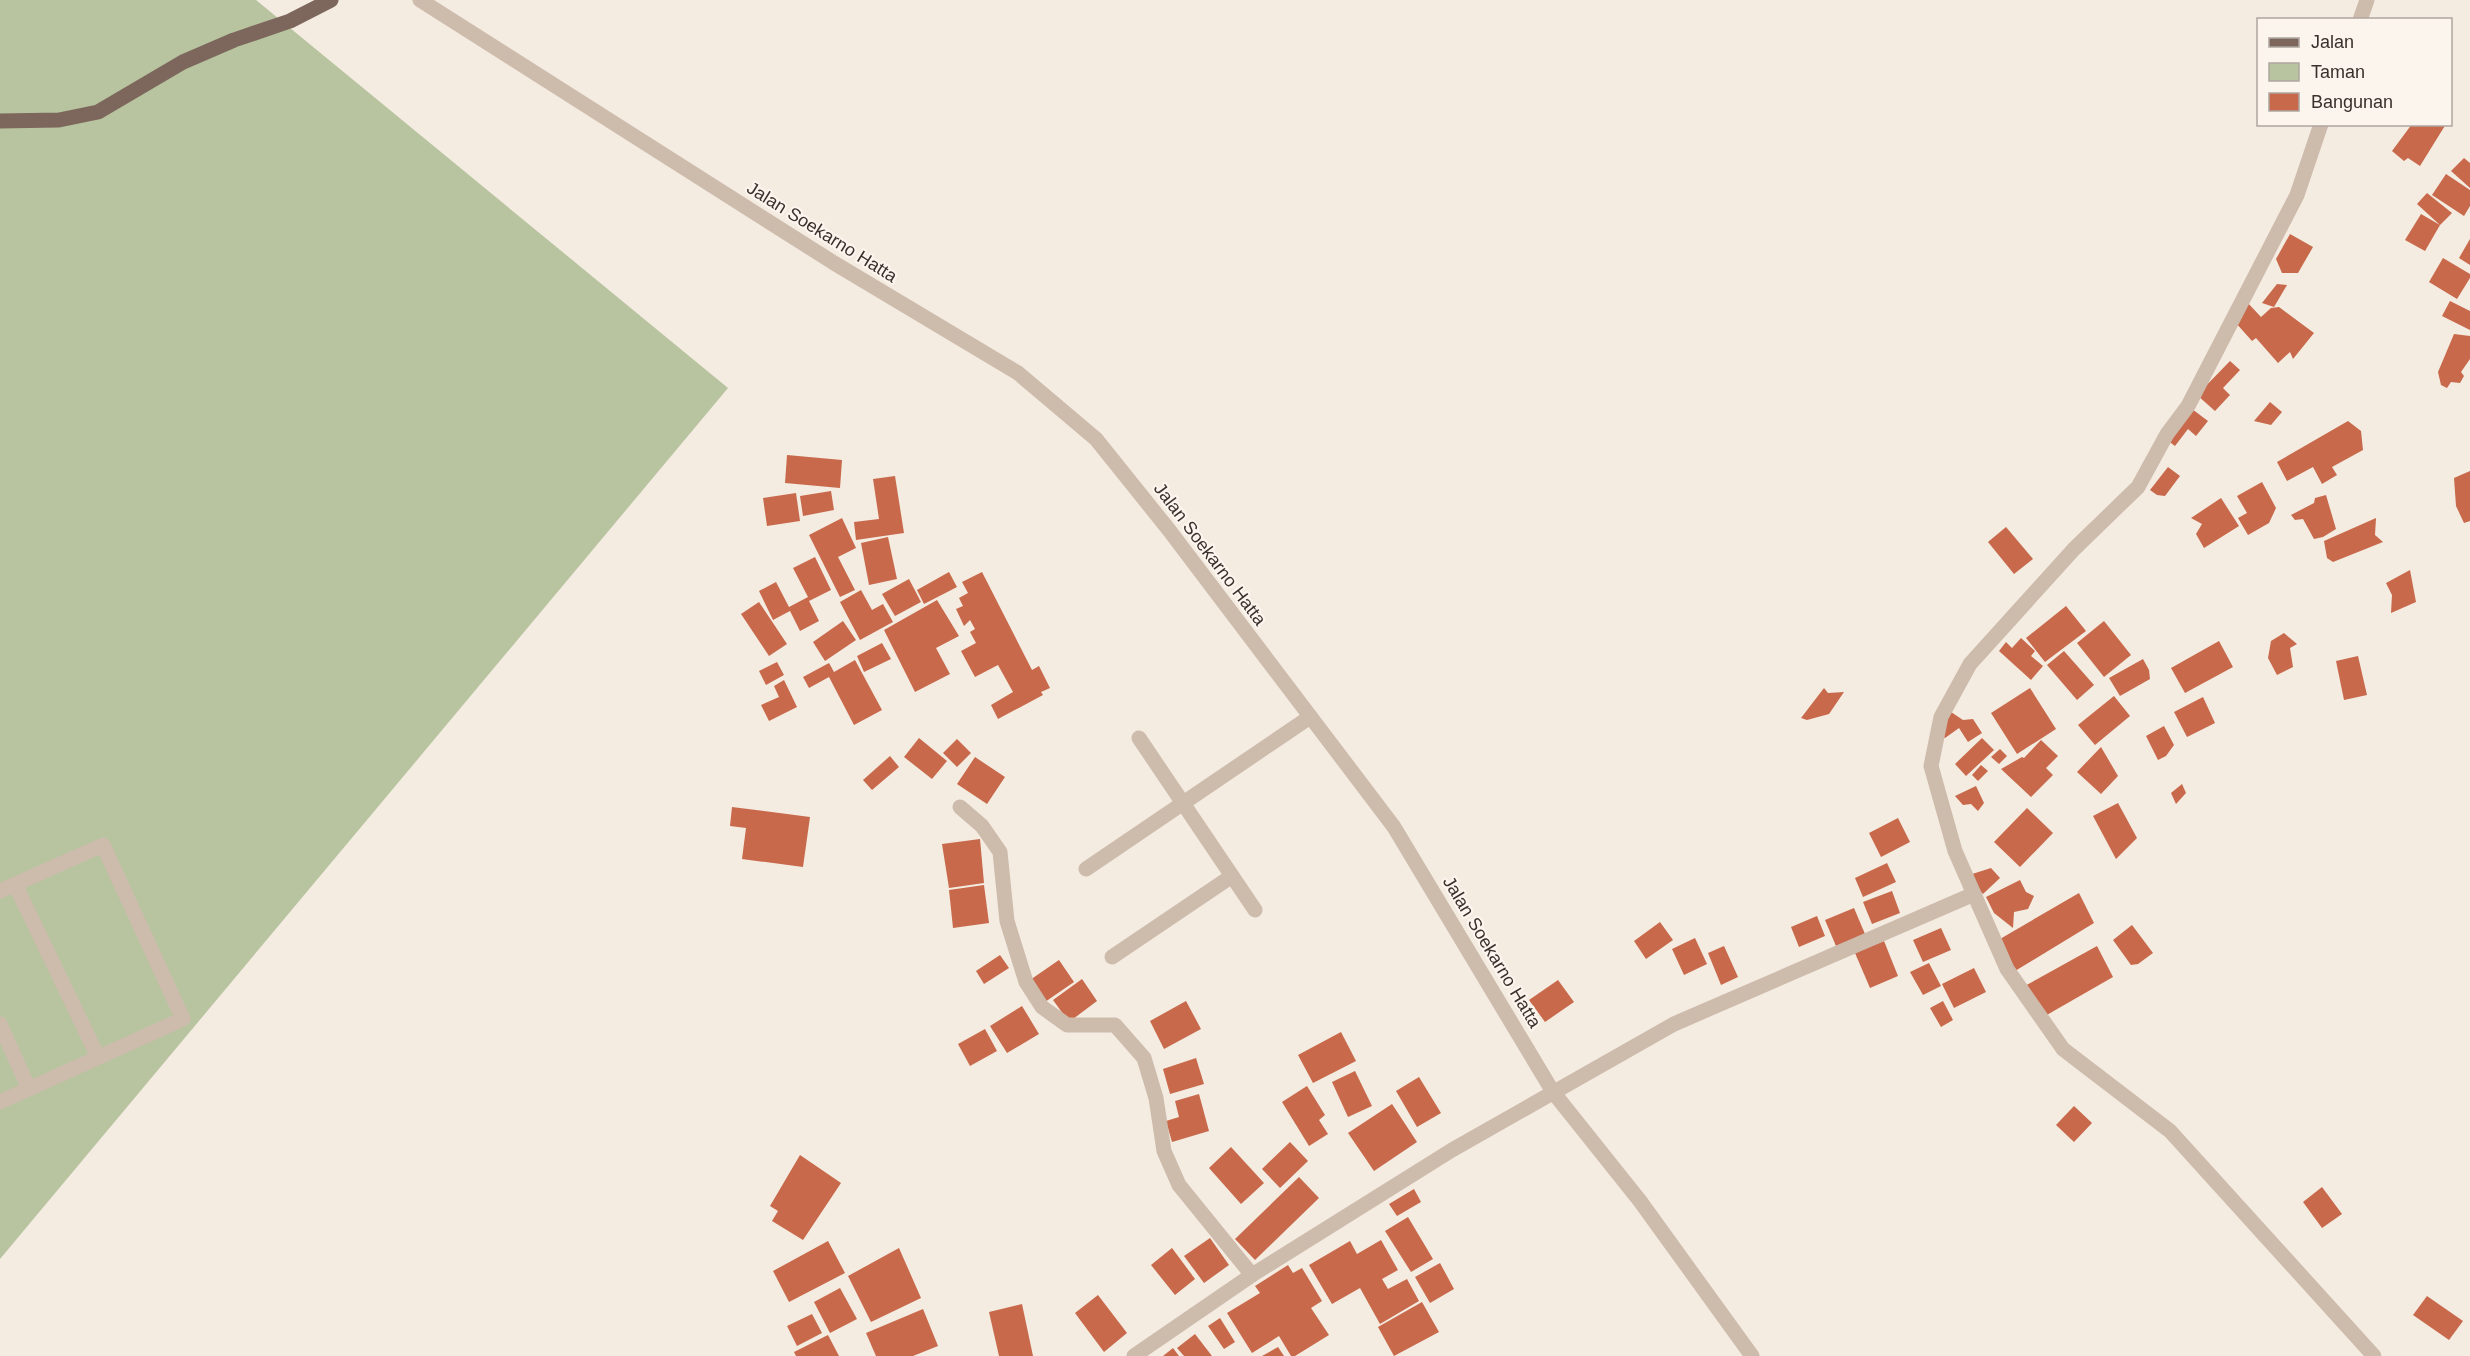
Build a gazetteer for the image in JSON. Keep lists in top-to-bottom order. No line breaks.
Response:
{"streets":{"street":["Jalan Soekarno Hatta"]},"legend":["Jalan","Taman","Bangunan"]}
